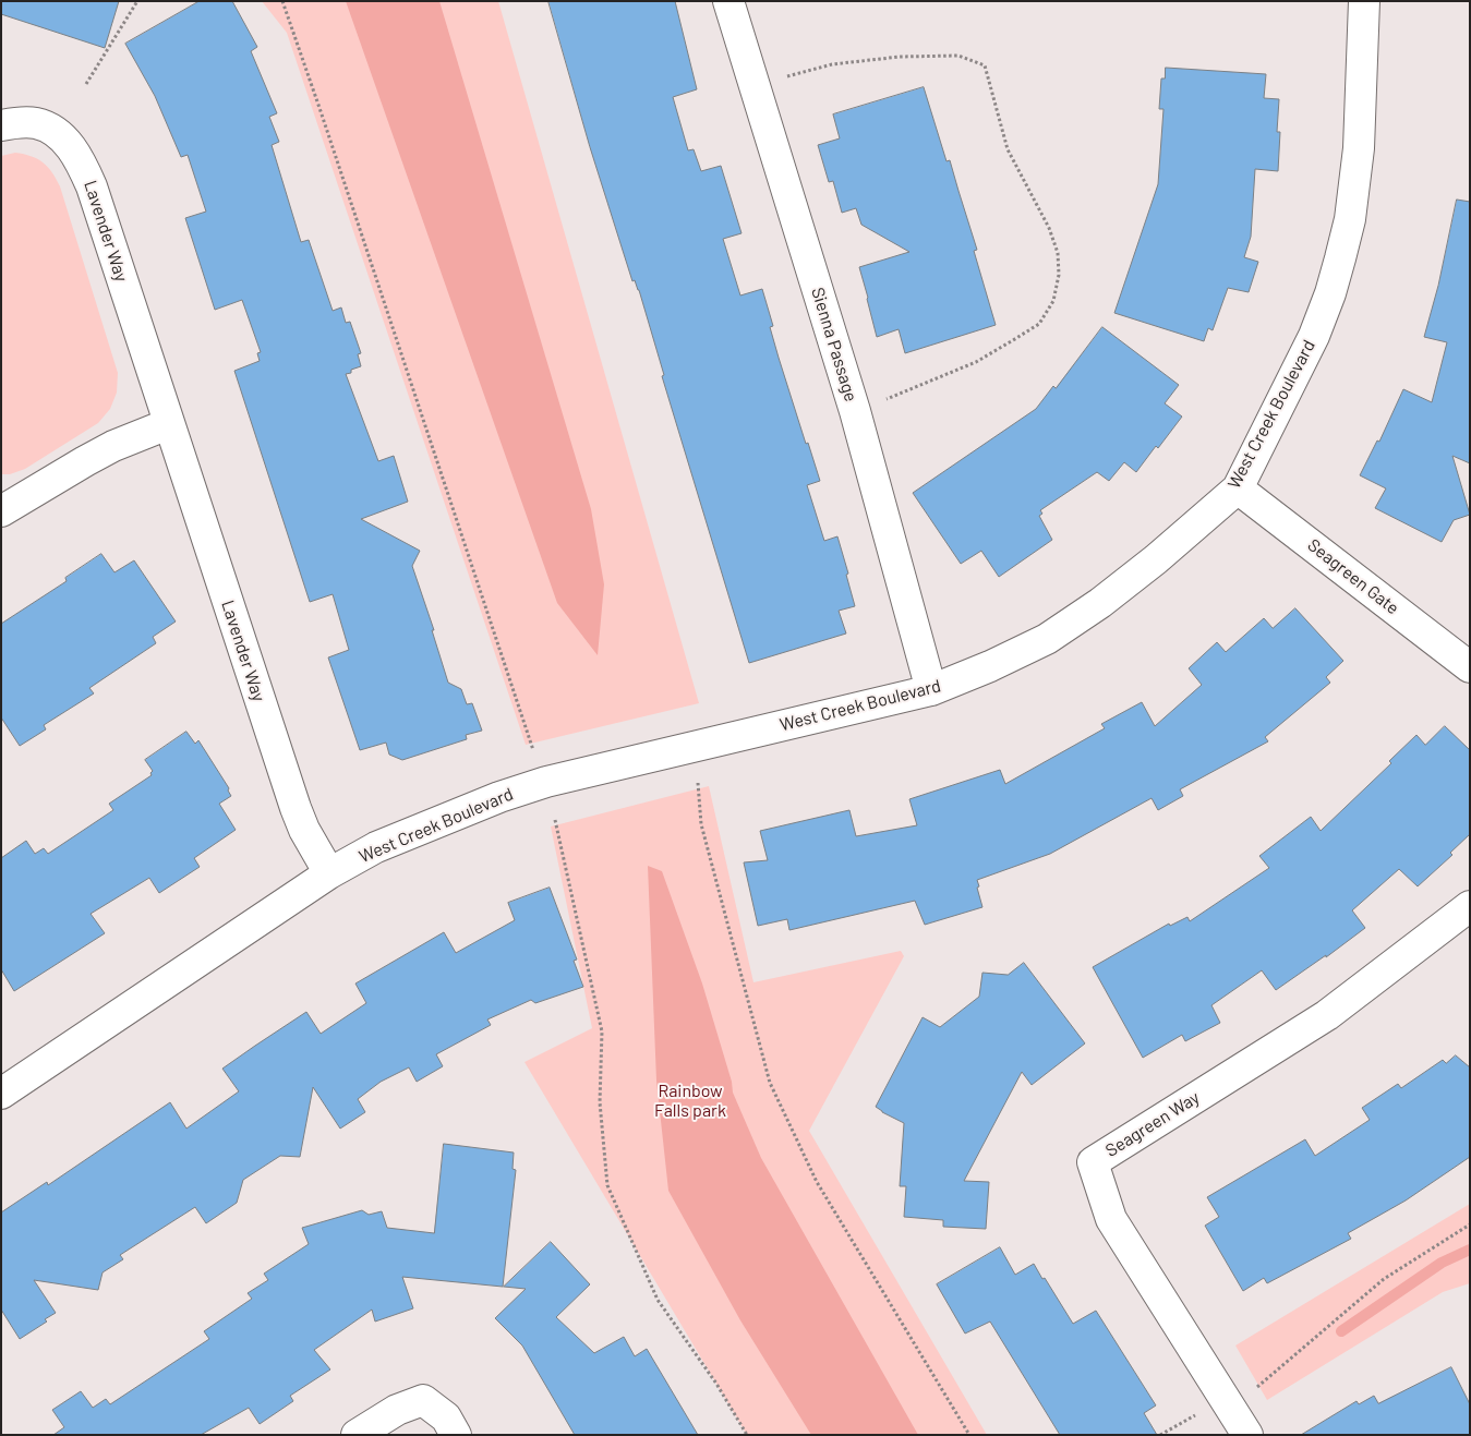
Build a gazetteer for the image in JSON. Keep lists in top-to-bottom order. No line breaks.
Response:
{"streets":{"street":["Lavender Way","Sienna Passage","West Creek Boulevard","Seagreen Gate","Seagreen Way"]},"crossings":[["Lavender Way","West Creek Boulevard"],["Sienna Passage","West Creek Boulevard"],["West Creek Boulevard","Seagreen Gate"]],"parks":["Rainbow Falls park"]}
